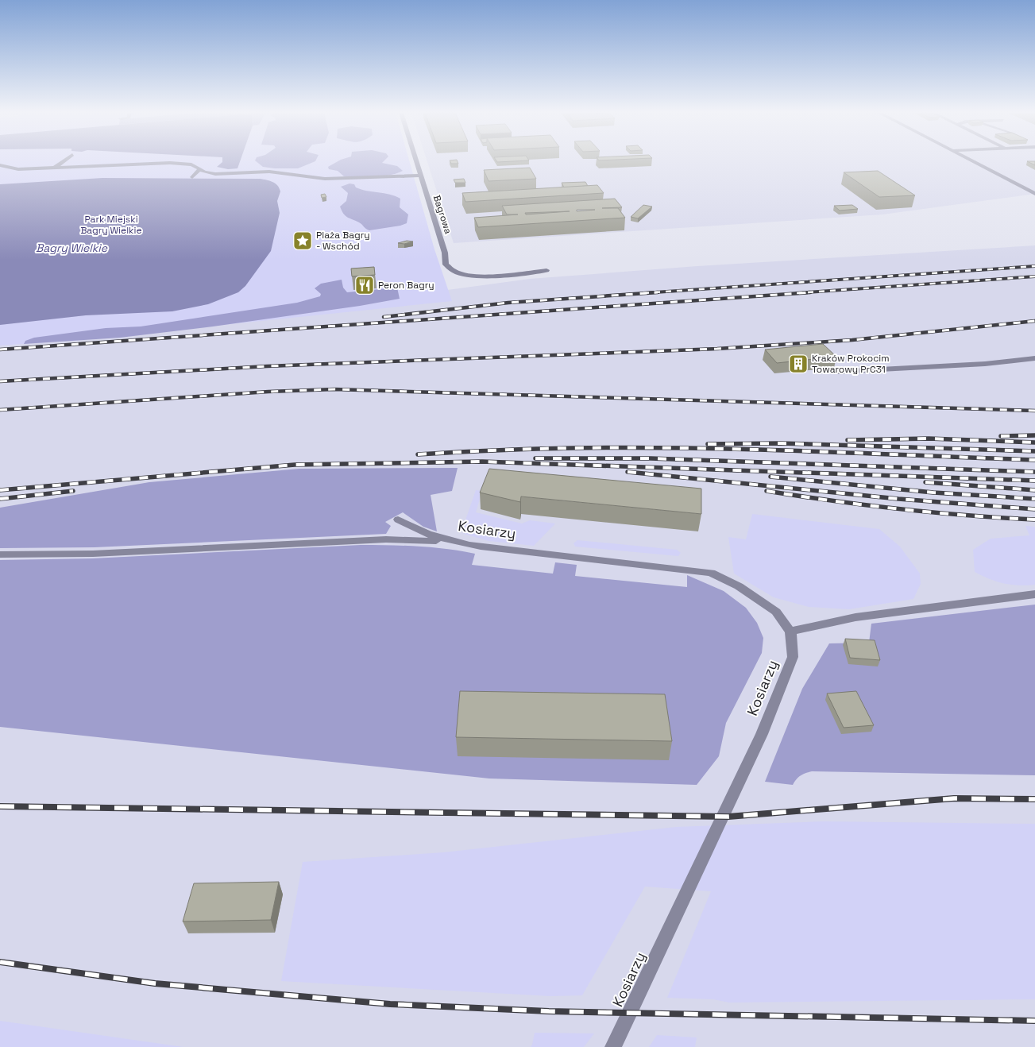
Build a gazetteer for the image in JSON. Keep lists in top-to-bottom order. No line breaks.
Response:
{"streets":{"street":["Bagrowa","Kosiarzy"]},"water":["Bagry Wielkie"],"parks":["Park Miejski Bagry Wielkie"],"places":{"place":["Plaża Bagry - Wschód"],"restaurant":["Peron Bagry"],"building":["Kraków Prokocim Towarowy PrC31"]}}
